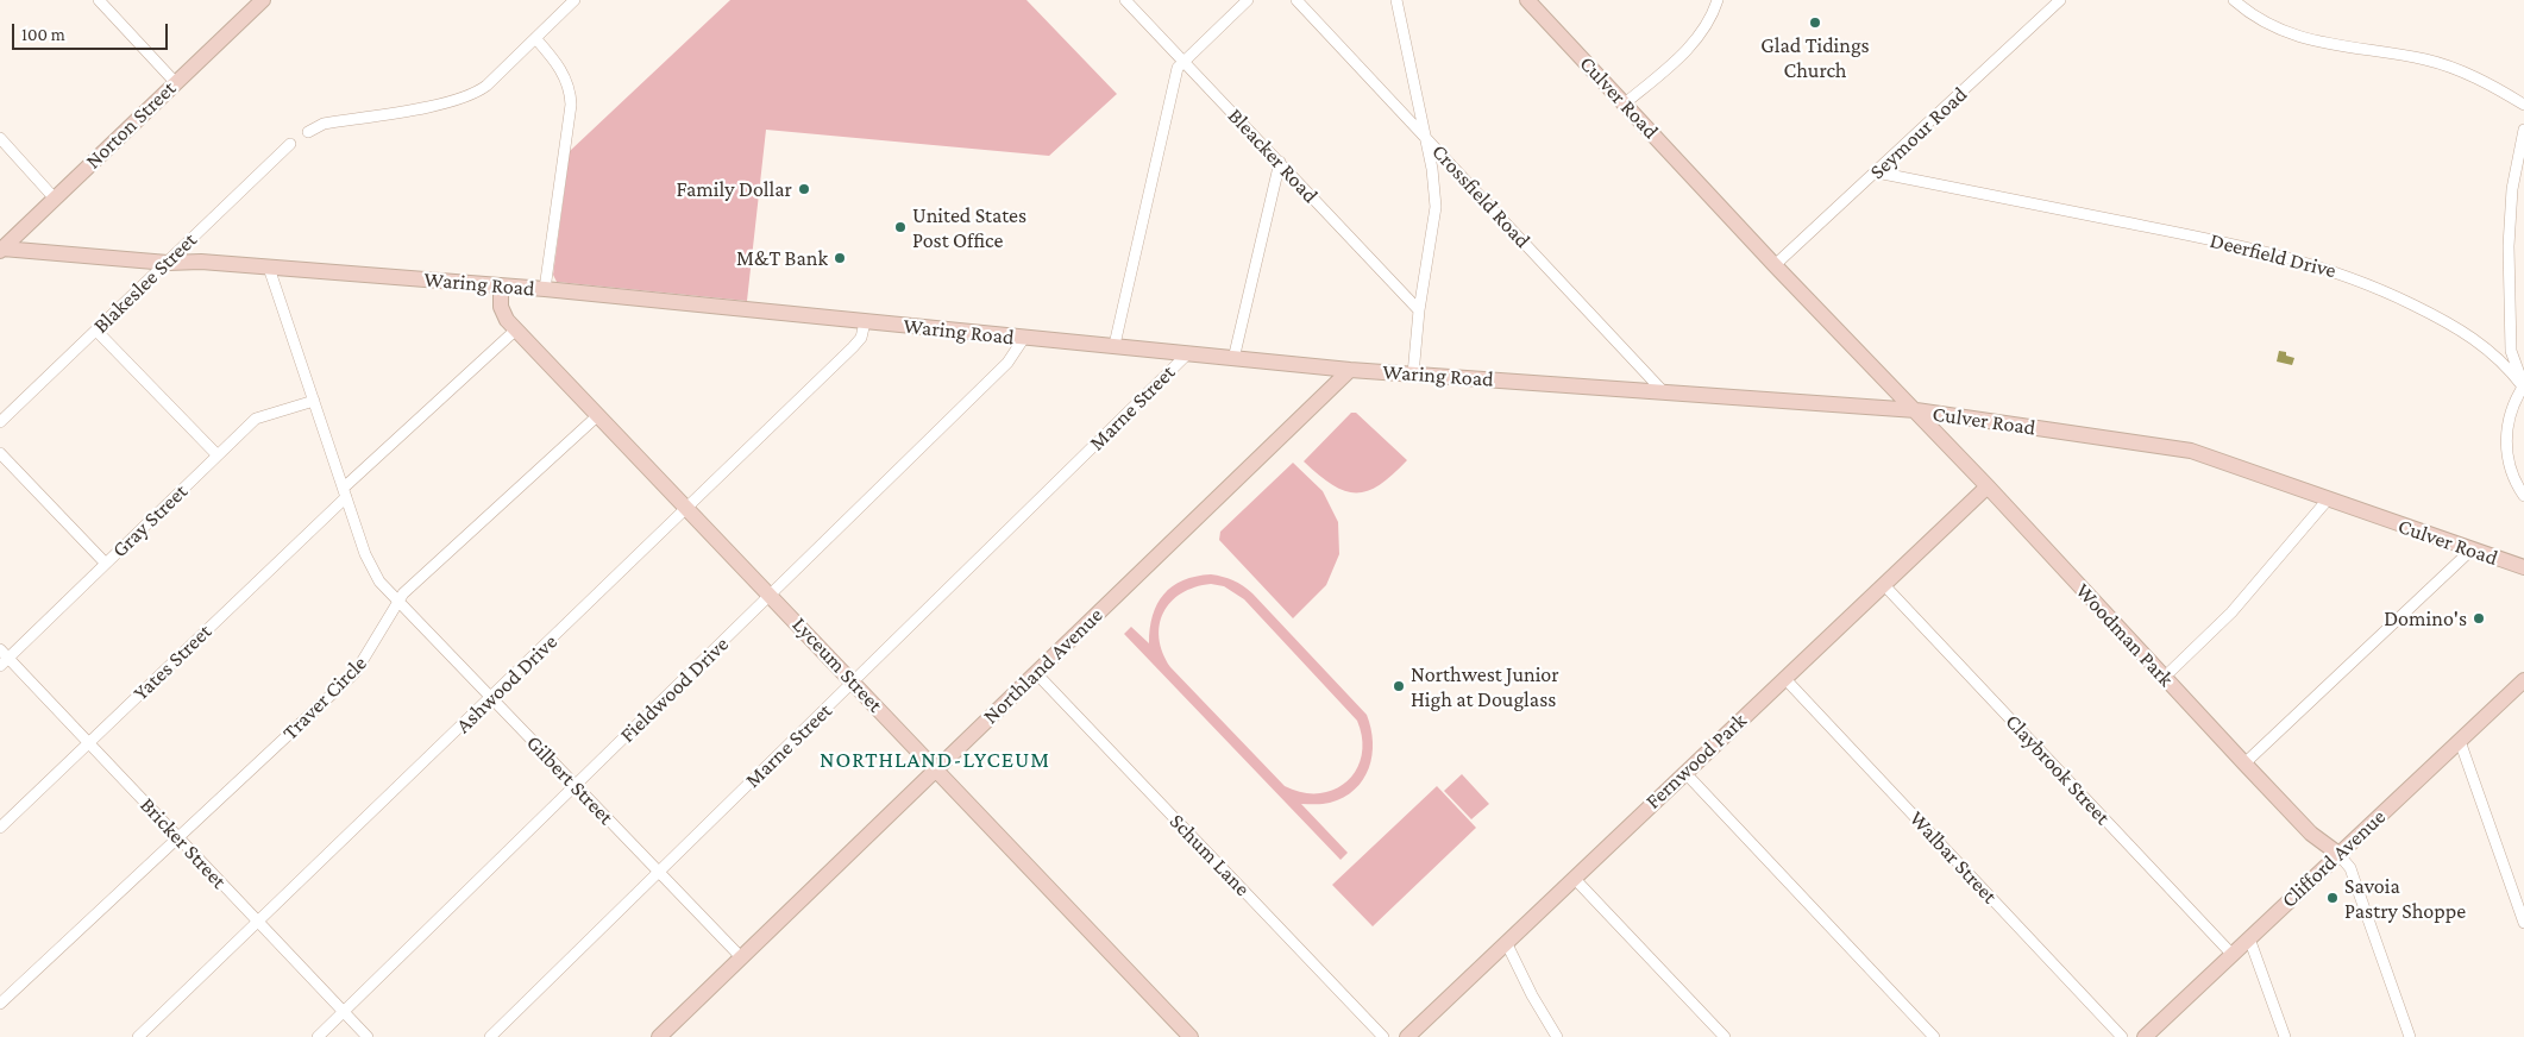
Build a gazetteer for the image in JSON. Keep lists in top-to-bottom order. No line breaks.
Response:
{"streets":{"street":["Culver Road","Norton Street","Seymour Road","Bleacker Road","Crossfield Road","Deerfield Drive","Blakeslee Street","Waring Road","Marne Street","Gray Street","Woodman Park","Yates Street","Lyceum Street","Northland Avenue","Ashwood Drive","Fieldwood Drive","Traver Circle","Fernwood Park","Claybrook Street","Gilbert Street","Bricker Street","Schum Lane","Walbar Street","Clifford Avenue"]},"crossings":[["Culver Road","Seymour Road"],["Culver Road","Waring Road"],["Culver Road","Woodman Park"],["Norton Street","Waring Road"],["Seymour Road","Deerfield Drive"],["Crossfield Road","Waring Road"],["Blakeslee Street","Waring Road"],["Waring Road","Marne Street"],["Waring Road","Woodman Park"],["Waring Road","Lyceum Street"],["Waring Road","Northland Avenue"],["Waring Road","Ashwood Drive"],["Waring Road","Fieldwood Drive"],["Marne Street","Lyceum Street"],["Marne Street","Gilbert Street"],["Gray Street","Bricker Street"],["Woodman Park","Fernwood Park"],["Woodman Park","Clifford Avenue"],["Yates Street","Lyceum Street"],["Yates Street","Bricker Street"],["Lyceum Street","Northland Avenue"],["Lyceum Street","Ashwood Drive"],["Lyceum Street","Fieldwood Drive"],["Lyceum Street","Traver Circle"],["Northland Avenue","Gilbert Street"],["Northland Avenue","Schum Lane"],["Ashwood Drive","Gilbert Street"],["Ashwood Drive","Bricker Street"],["Fieldwood Drive","Gilbert Street"],["Fieldwood Drive","Bricker Street"],["Traver Circle","Gilbert Street"],["Traver Circle","Bricker Street"],["Fernwood Park","Claybrook Street"],["Fernwood Park","Walbar Street"],["Claybrook Street","Clifford Avenue"]],"districts":["NORTHLAND-LYCEUM"],"places":["Glad Tidings Church","Family Dollar","United States Post Office","M&T Bank","Domino's","Northwest Junior High at Douglass","Savoia Pastry Shoppe"],"scale_bar":"100 m"}
